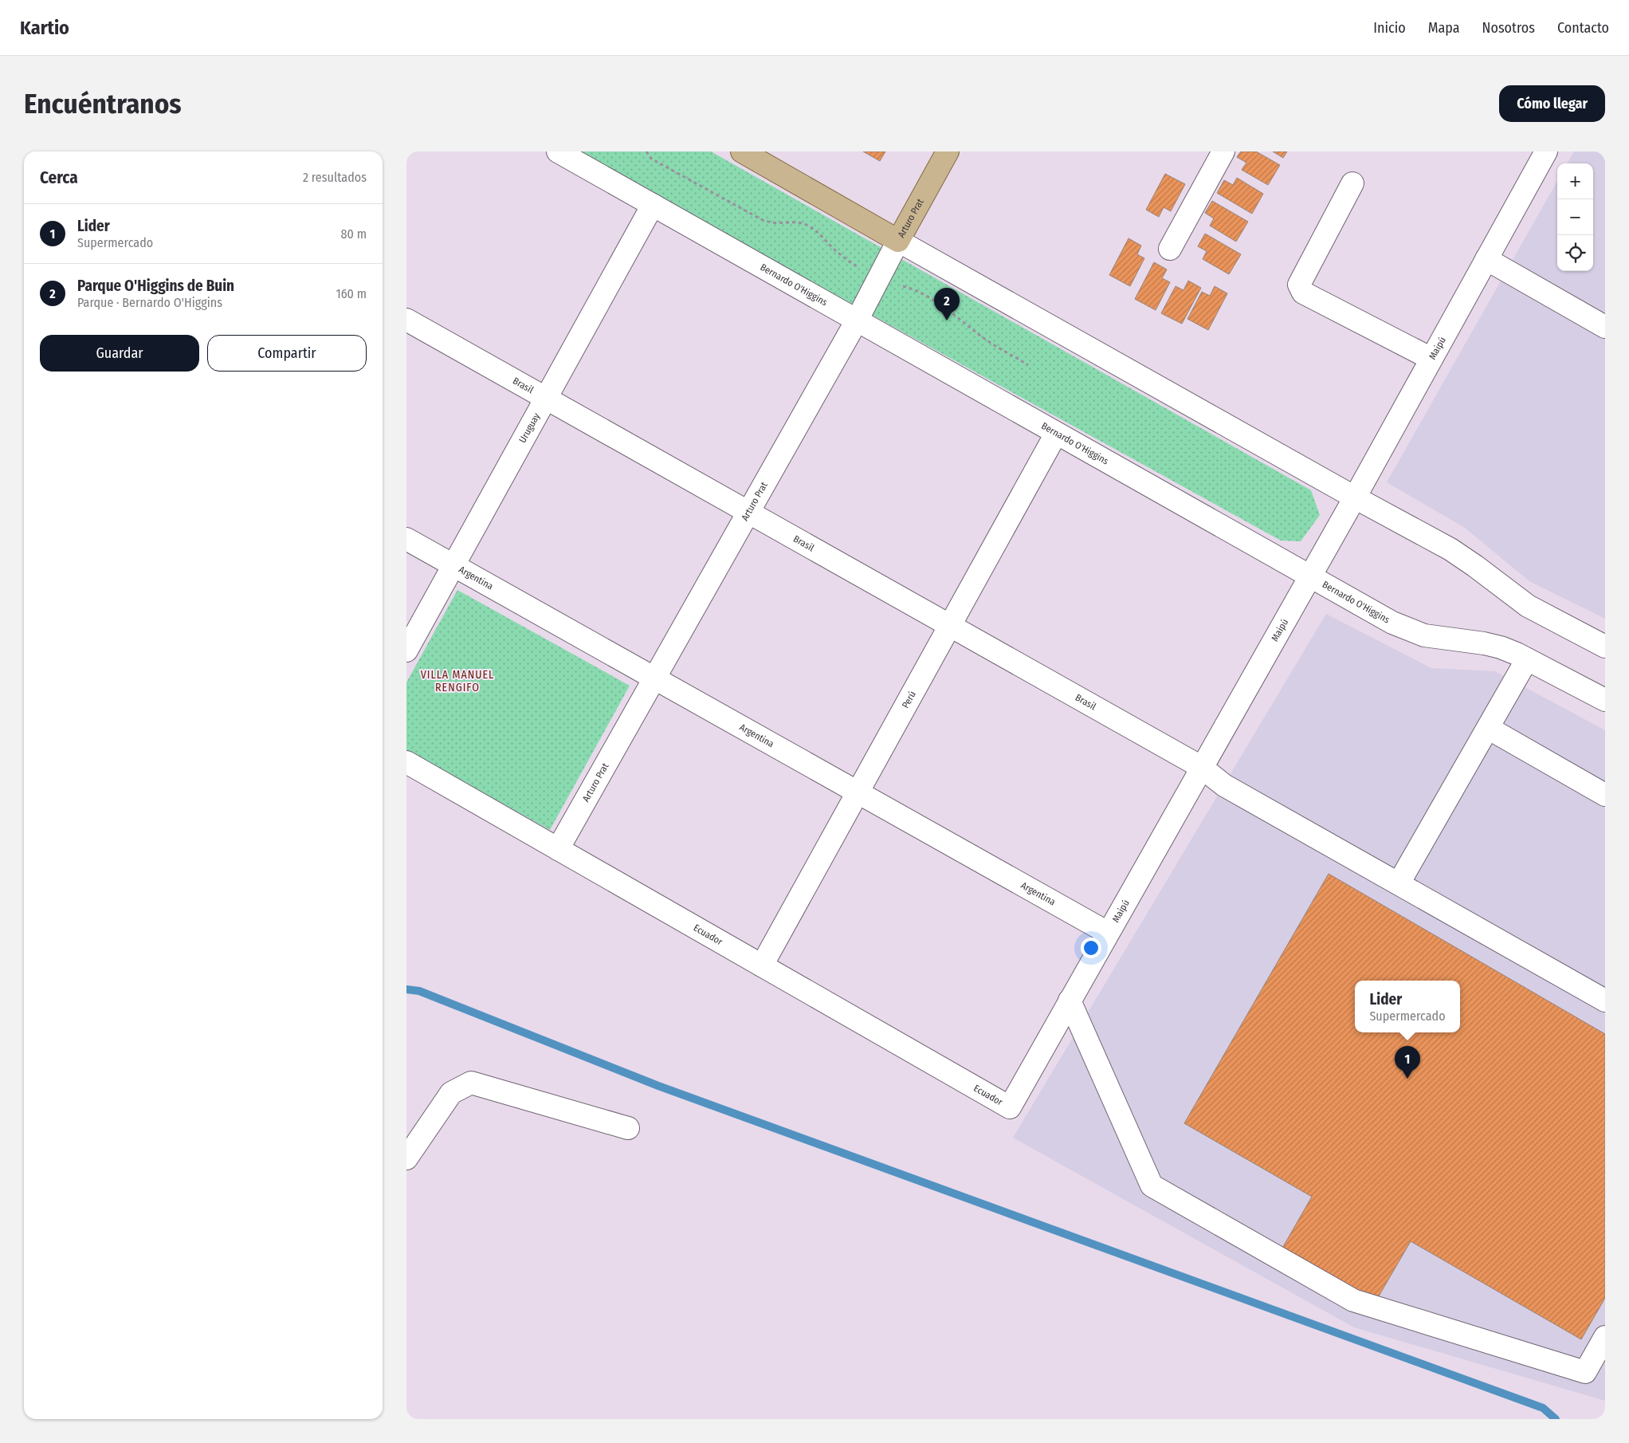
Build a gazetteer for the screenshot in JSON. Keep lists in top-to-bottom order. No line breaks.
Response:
{"streets":{"main road":["Arturo Prat"],"street":["Bernardo O'Higgins","Maipú","Brasil","Uruguay","Argentina","Perú","Ecuador"]},"crossings":[["Arturo Prat","Bernardo O'Higgins"],["Arturo Prat","Brasil"],["Arturo Prat","Argentina"],["Arturo Prat","Ecuador"],["Bernardo O'Higgins","Maipú"],["Bernardo O'Higgins","Uruguay"],["Bernardo O'Higgins","Perú"],["Maipú","Brasil"],["Maipú","Argentina"],["Maipú","Ecuador"],["Brasil","Uruguay"],["Brasil","Perú"],["Uruguay","Argentina"],["Argentina","Perú"],["Perú","Ecuador"]],"districts":["VILLA MANUEL RENGIFO"],"page":{"header":"Kartio","nav":["Inicio","Mapa","Nosotros","Contacto"],"buttons":["Cómo llegar",["Guardar","Compartir"]],"title":"Encuéntranos","heading":["Cerca","2 resultados"],"map_buttons":["+","−"],"list":[{"mark":"1","name":"Lider","note":"Supermercado","value":"80 m"},{"mark":"2","name":"Parque O'Higgins de Buin","note":"Parque · Bernardo O'Higgins","value":"160 m"}],"pins":["2","1"],"popup":["Lider","Supermercado"]}}
